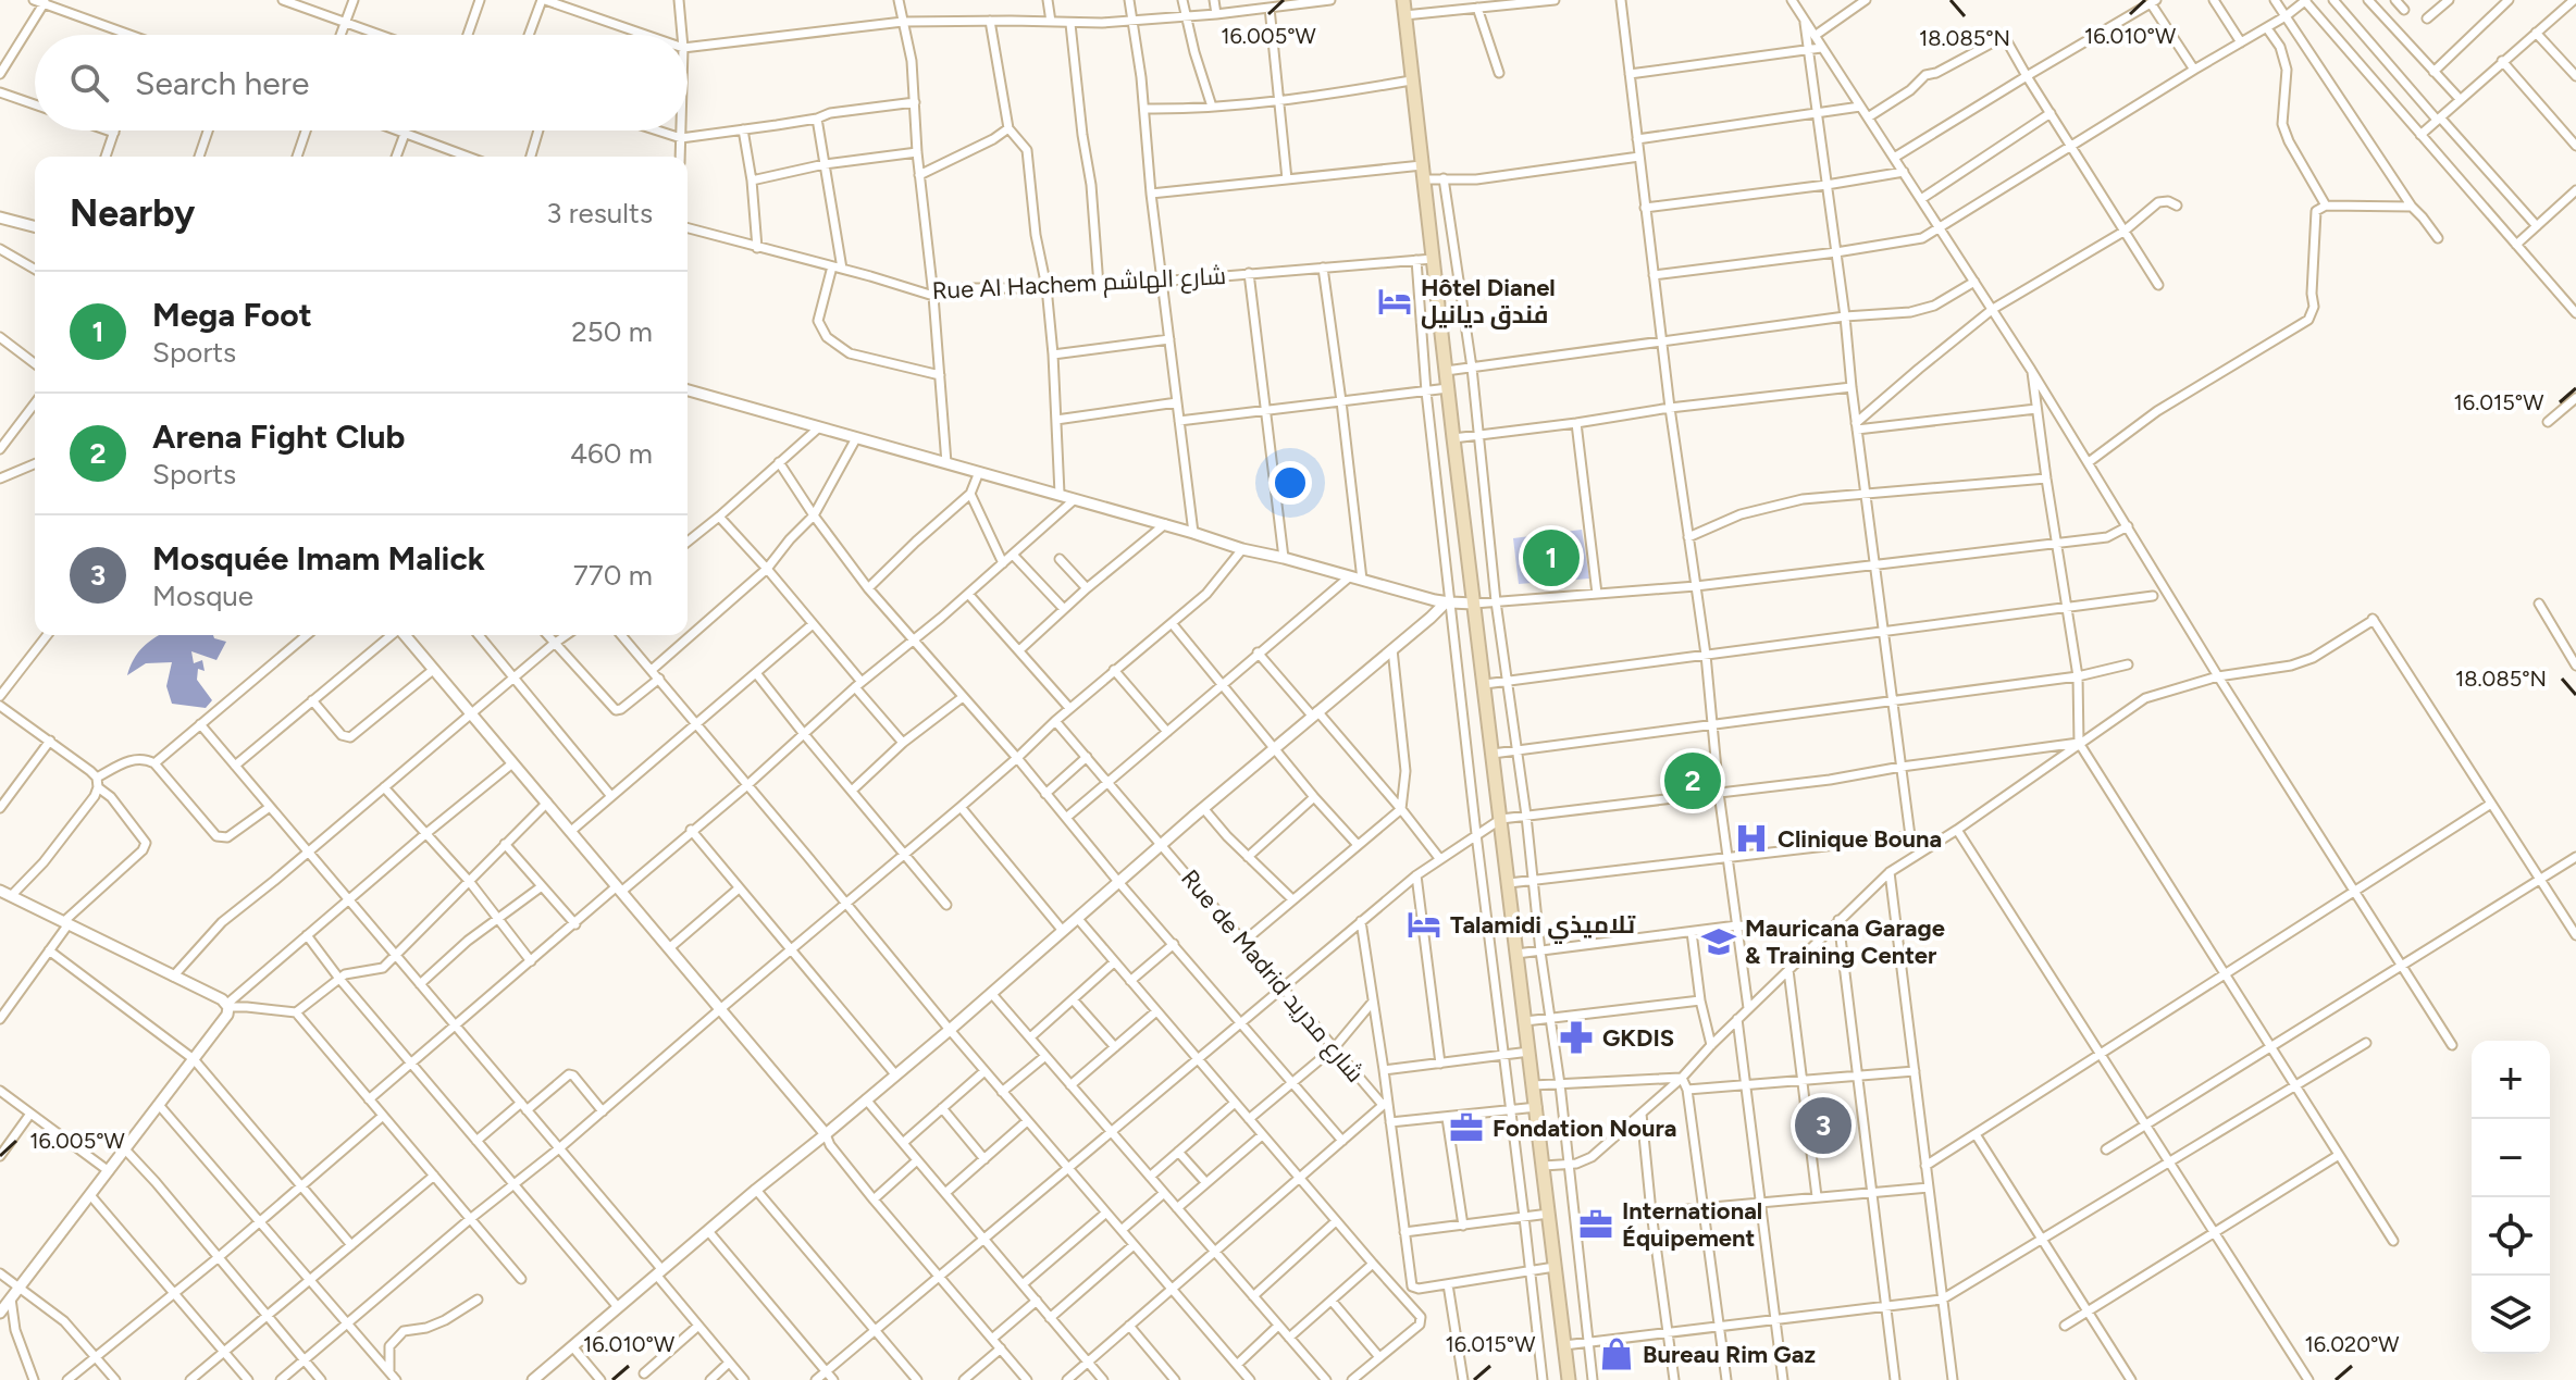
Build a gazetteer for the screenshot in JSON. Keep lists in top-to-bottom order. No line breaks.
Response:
{"streets":{"street":["Rue Al Hachem شارع الهاشم","Rue de Madrid شارع مدريد"]},"places":{"hotel":["Hôtel Dianel فندق ديانيل","Talamidi تلاميذي"],"hospital":["Clinique Bouna"],"school or university":["Mauricana Garage & Training Center"],"pharmacy":["GKDIS"],"office":["Fondation Noura","International Équipement"],"shop":["Bureau Rim Gaz"]},"page":{"search":"Search here","heading":["Nearby","3 results"],"list":[{"mark":"1","name":"Mega Foot","note":"Sports","value":"250 m"},{"mark":"2","name":"Arena Fight Club","note":"Sports","value":"460 m"},{"mark":"3","name":"Mosquée Imam Malick","note":"Mosque","value":"770 m"}],"pins":["1","2","3"],"map_buttons":["+","−"]},"coordinates":["16.005°W","16.010°W","18.085°N","16.015°W","16.020°W"]}
